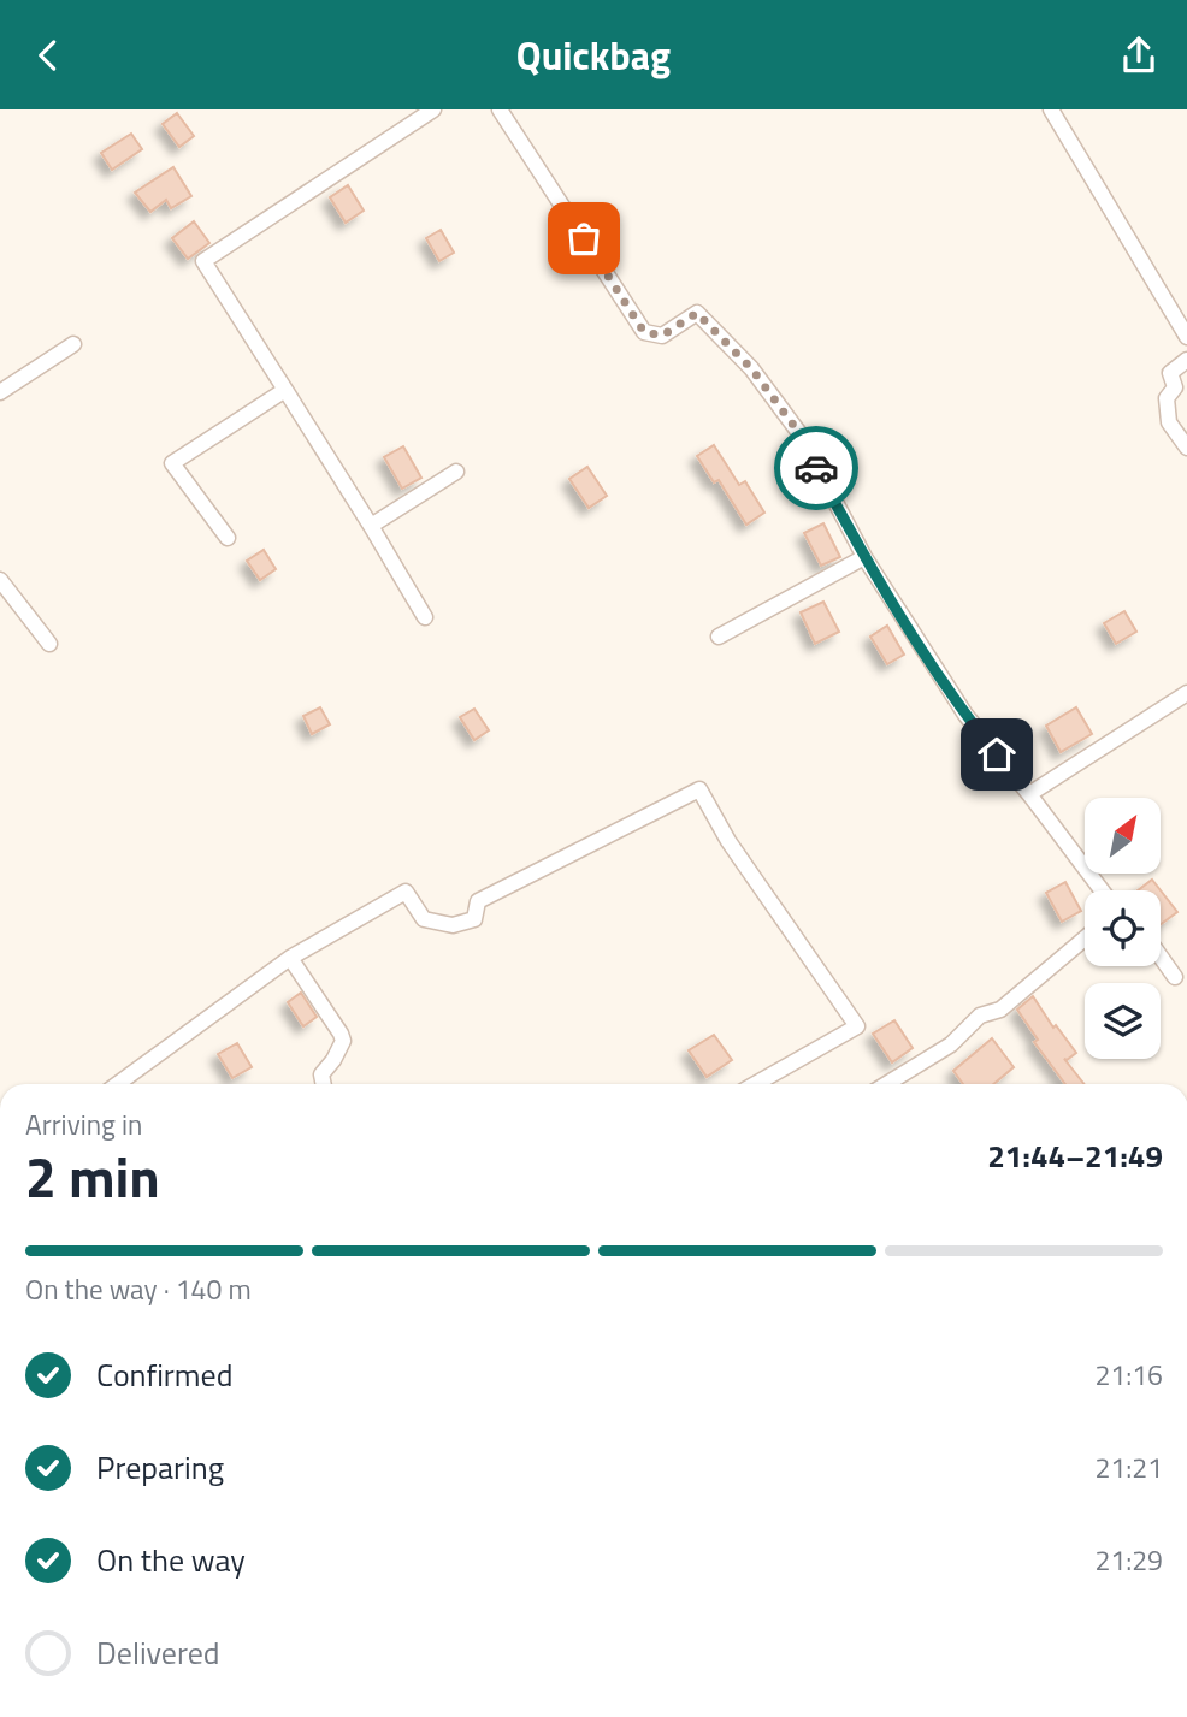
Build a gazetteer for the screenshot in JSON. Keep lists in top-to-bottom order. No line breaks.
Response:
{"north":"top right","page":{"header":"Quickbag","heading":["2 min","Arriving in","21:44–21:49"],"bar":"On the way · 140 m","list":[["Confirmed","21:16"],["Preparing","21:21"],["On the way","21:29"],"Delivered"]}}
